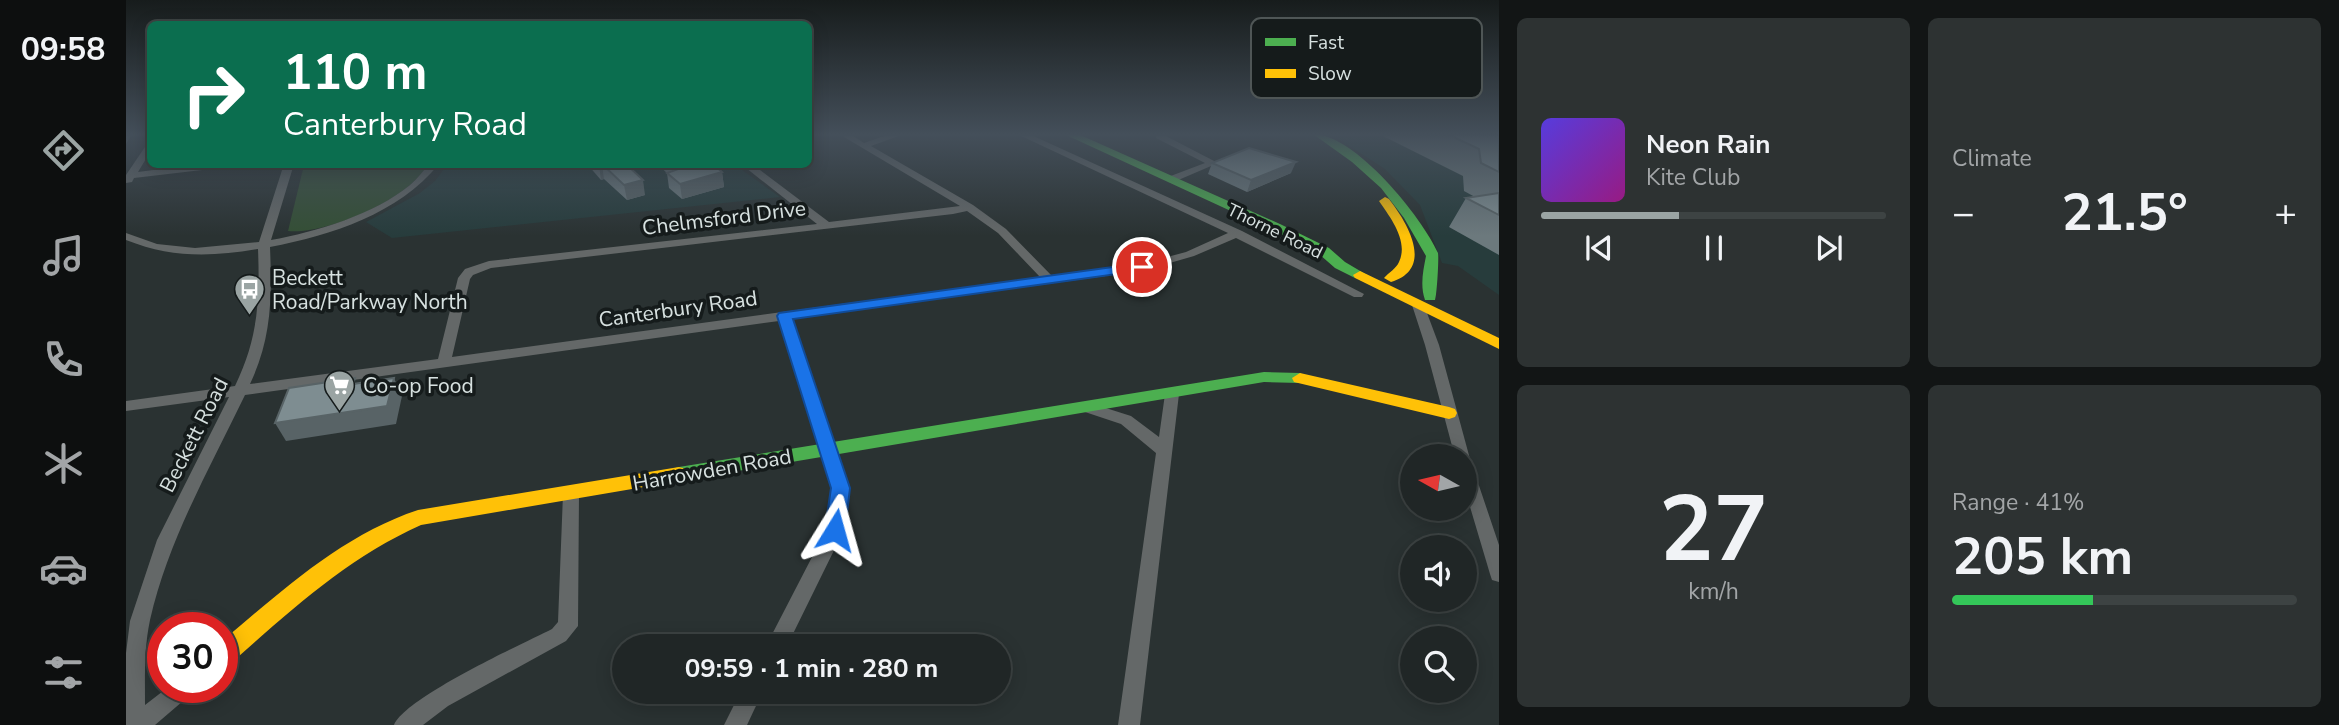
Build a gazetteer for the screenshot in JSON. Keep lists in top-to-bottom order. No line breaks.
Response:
{"streets":{"street":["Chelmsford Drive","Thorne Road","Canterbury Road","Beckett Road","Harrowden Road"]},"crossings":[["Chelmsford Drive","Canterbury Road"],["Thorne Road","Canterbury Road"],["Canterbury Road","Beckett Road"]],"places":{"bus stop":["Beckett Road/Parkway North"],"supermarket":["Co-op Food"]},"legend":["Fast","Slow"],"north":"left","page":{"tabs":"09:58","tile":["Climate",["27","km/h"],["Range · 41%","205 km"]],"turn":["110 m","Canterbury Road"],"song":["Neon Rain","Kite Club"],"heat":["−","21.5°","+"],"limit":"30","trip":"09:59 · 1 min · 280 m"}}
